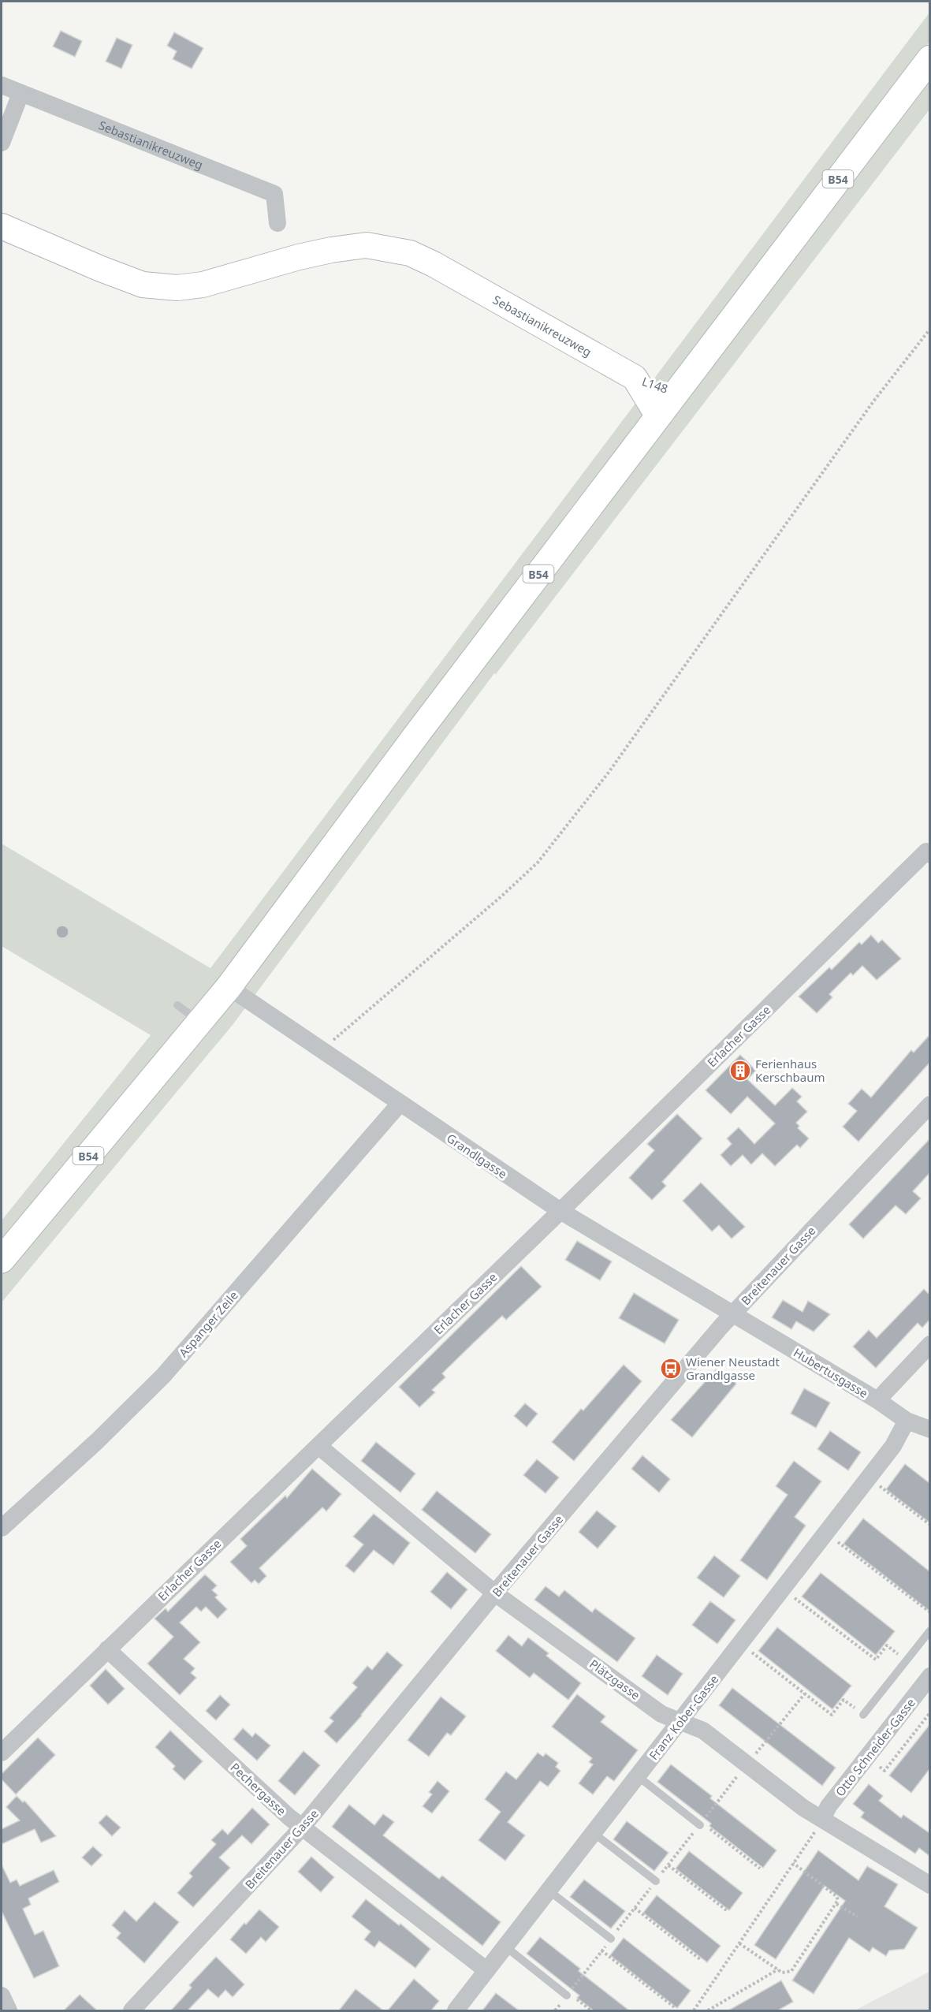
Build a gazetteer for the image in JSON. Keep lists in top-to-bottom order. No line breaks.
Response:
{"streets":{"main road":["Sebastianikreuzweg","B54","L148"],"street":["Erlacher Gasse","Grandlgasse","Breitenauer Gasse","Aspanger Zeile","Hubertusgasse","Plätzgasse","Franz Kober-Gasse","Otto Schneider-Gasse","Pechergasse"]},"crossings":[["Sebastianikreuzweg","B54"],["Sebastianikreuzweg","L148"],["B54","L148"],["B54","Grandlgasse"],["Erlacher Gasse","Grandlgasse"],["Erlacher Gasse","Plätzgasse"],["Erlacher Gasse","Pechergasse"],["Grandlgasse","Breitenauer Gasse"],["Grandlgasse","Aspanger Zeile"],["Grandlgasse","Hubertusgasse"],["Breitenauer Gasse","Hubertusgasse"],["Breitenauer Gasse","Plätzgasse"],["Breitenauer Gasse","Pechergasse"],["Hubertusgasse","Franz Kober-Gasse"],["Plätzgasse","Franz Kober-Gasse"],["Plätzgasse","Otto Schneider-Gasse"],["Franz Kober-Gasse","Pechergasse"]],"places":{"building":["Ferienhaus Kerschbaum"],"bus stop":["Wiener Neustadt Grandlgasse"]}}
